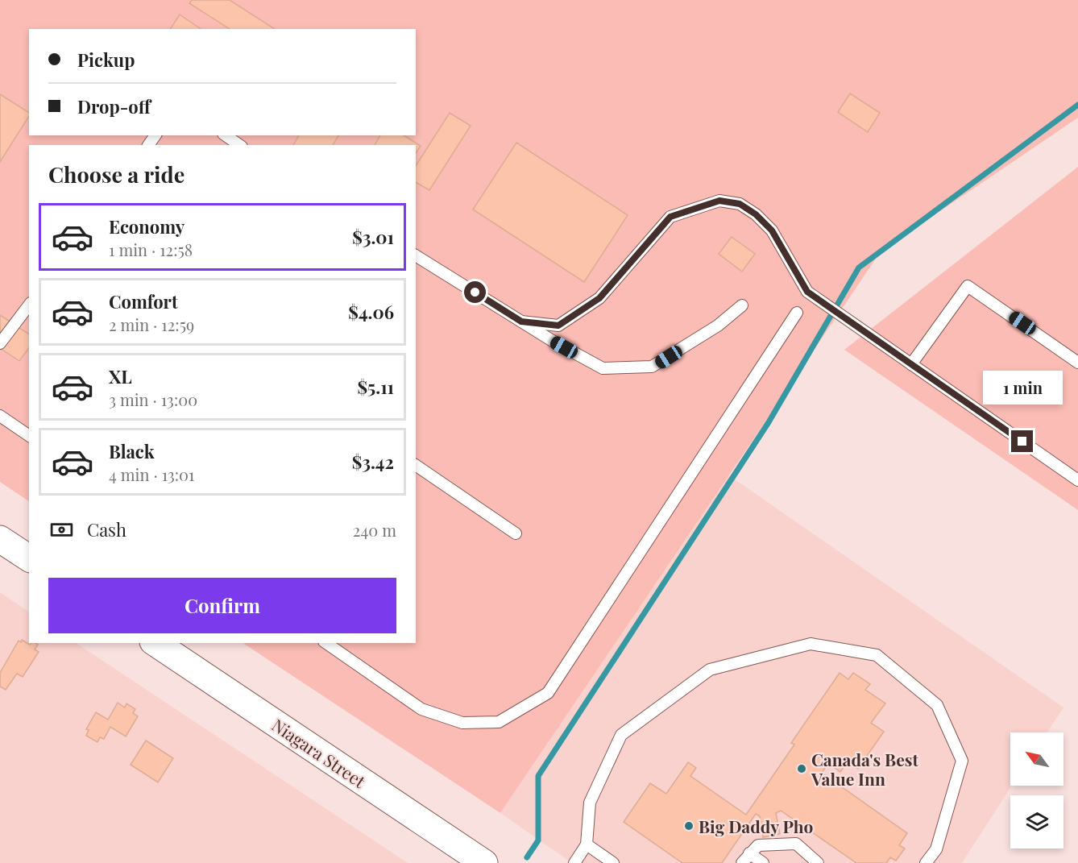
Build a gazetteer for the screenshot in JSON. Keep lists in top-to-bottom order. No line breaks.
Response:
{"streets":{"main road":["Niagara Street"]},"places":["Canada's Best Value Inn","Big Daddy Pho"],"north":"top left","page":{"banner":["Pickup","Drop-off"],"heading":"Choose a ride","list":[{"name":"Economy","note":"1 min · 12:58","value":"$3.01"},{"name":"Comfort","note":"2 min · 12:59","value":"$4.06"},{"name":"XL","note":"3 min · 13:00","value":"$5.11"},{"name":"Black","note":"4 min · 13:01","value":"$3.42"}],"bubble":"1 min","pay":["Cash","240 m"],"buttons":"Confirm"}}
